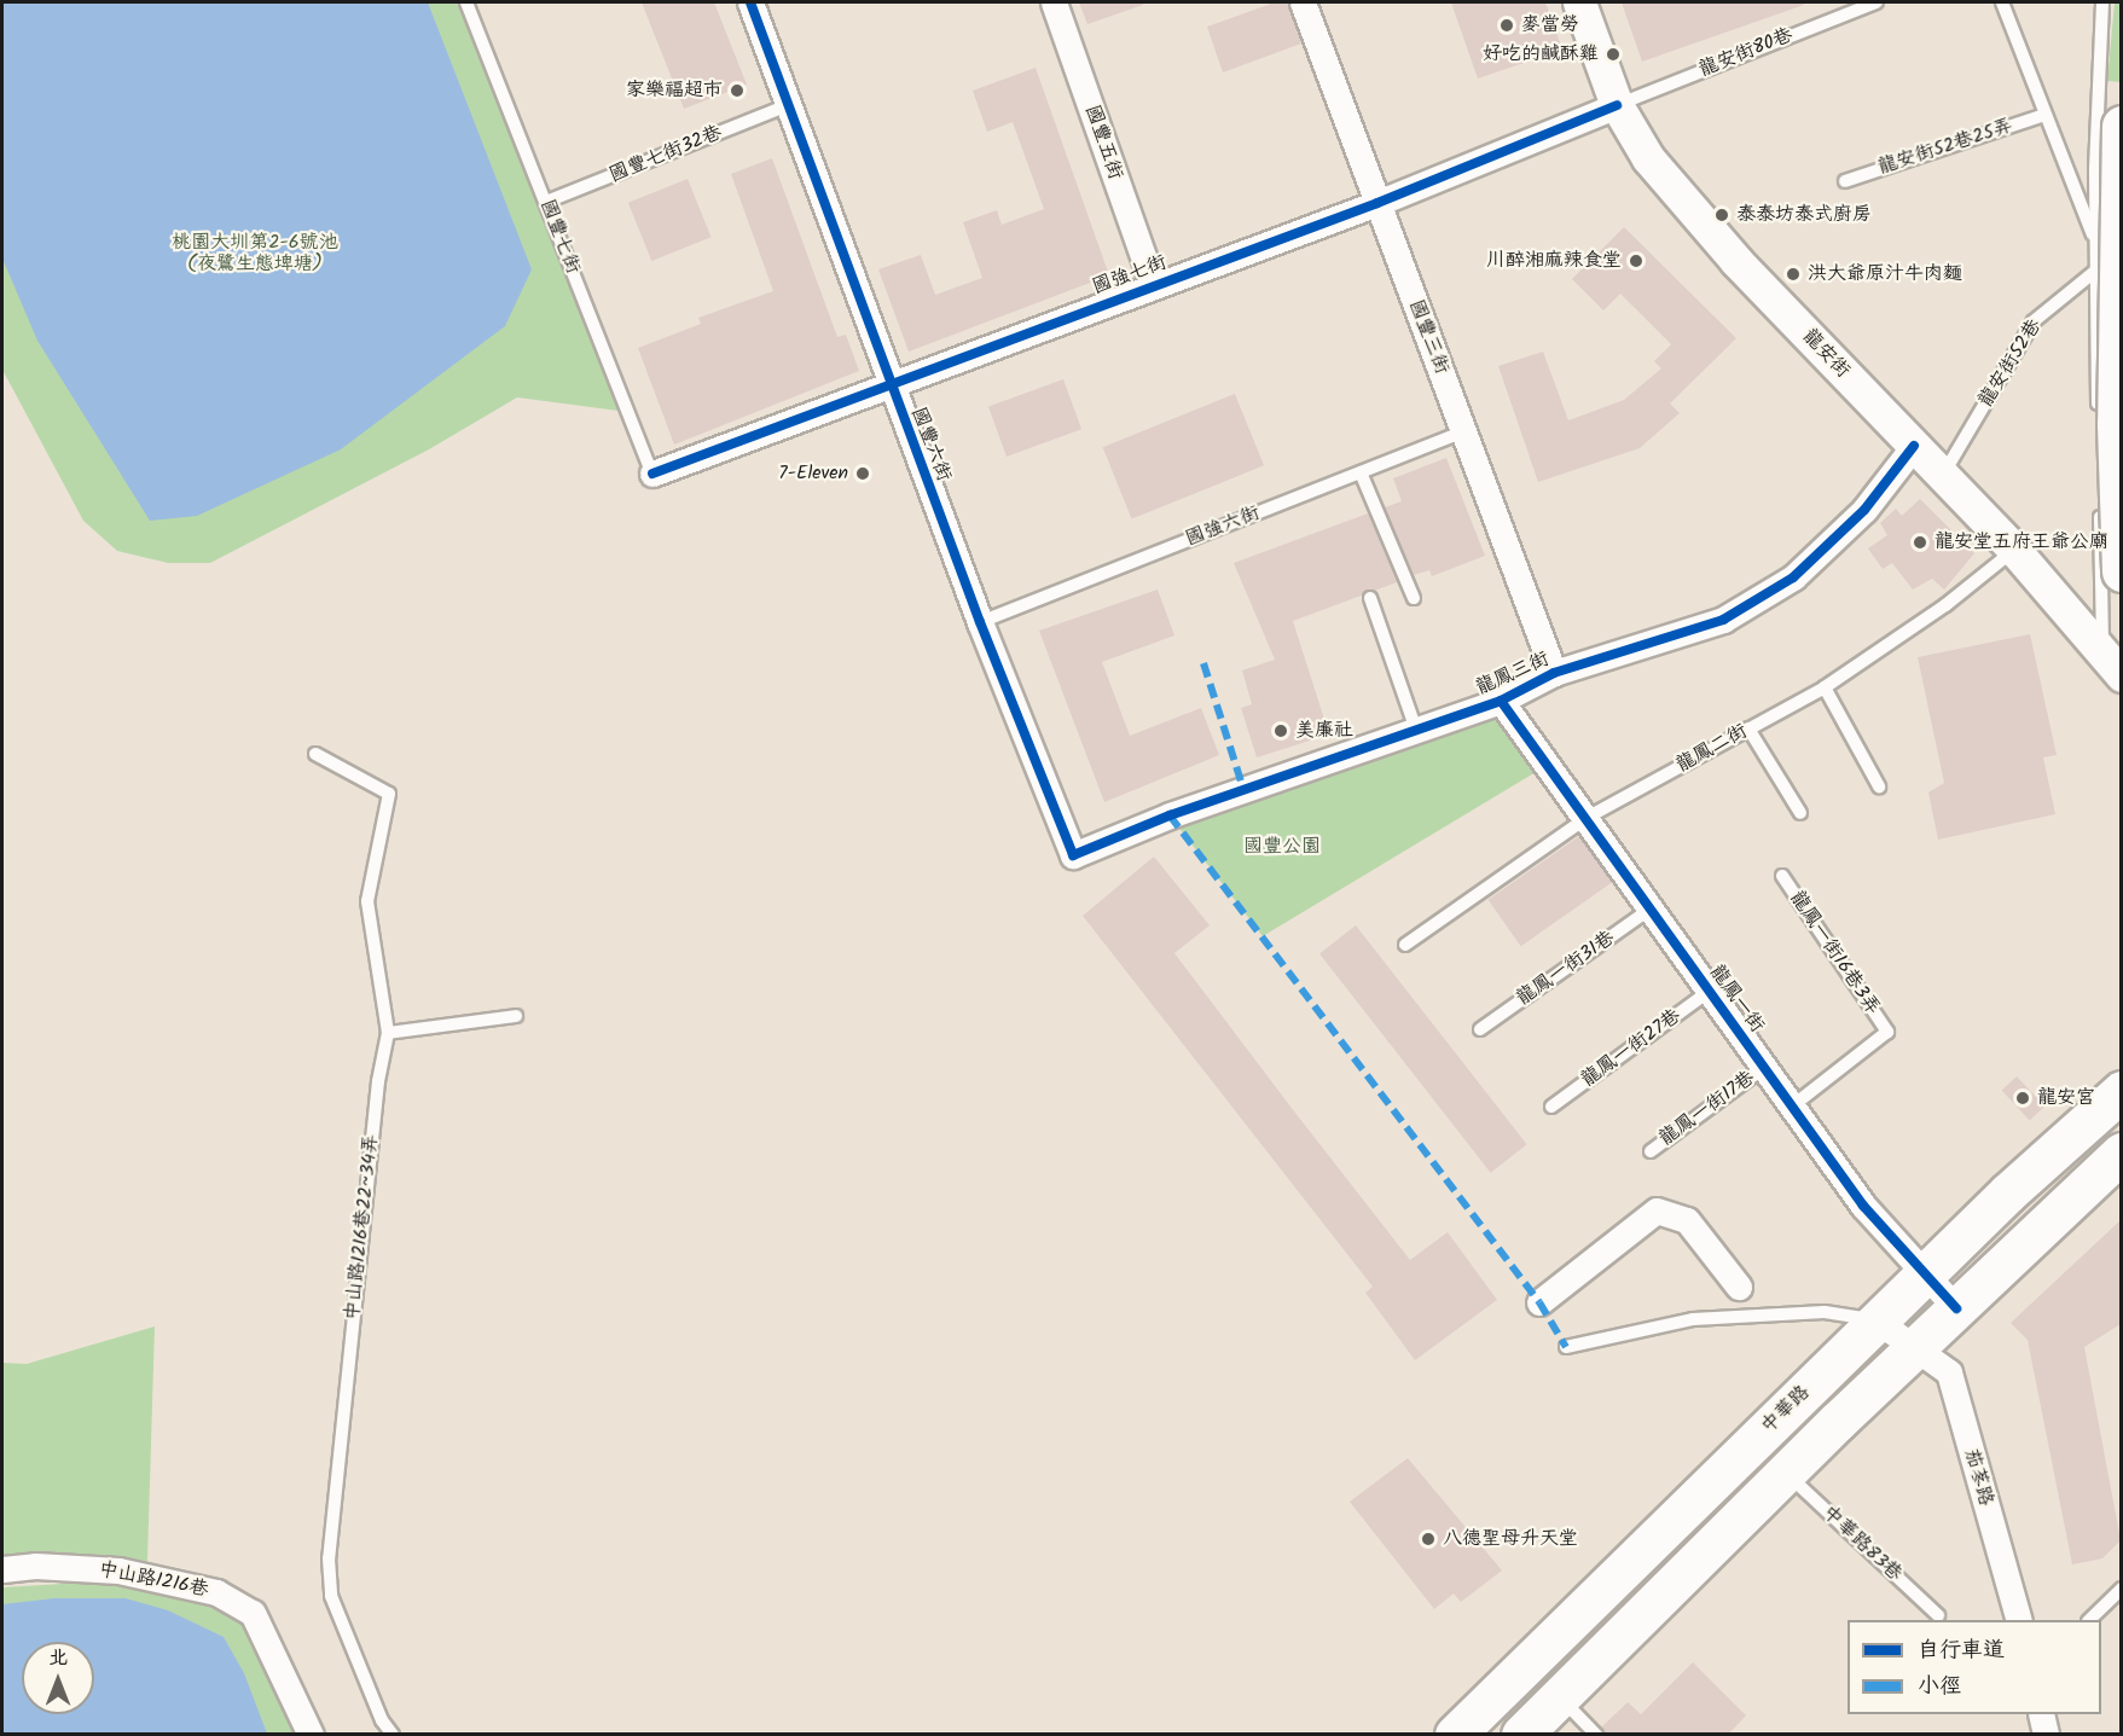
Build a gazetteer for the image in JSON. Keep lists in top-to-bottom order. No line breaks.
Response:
{"streets":{"main road":["中華路"],"street":["國豐五街","國強七街","國豐三街","龍安街","國豐六街","龍鳳三街","龍鳳一街","茄苳路","中山路1216巷"],"lane":["龍安街80巷","龍安街52巷25弄","國豐七街32巷","國豐七街","龍安街52巷","國強六街","龍鳳二街","龍鳳一街16巷3弄","龍鳳一街31巷","龍鳳一街27巷","龍鳳一街17巷","中山路1216巷22~34弄","中華路83巷"]},"crossings":[["龍安街80巷","國強七街"],["龍安街80巷","龍安街"],["國豐五街","國強七街"],["國豐七街32巷","國豐七街"],["國豐七街32巷","國豐六街"],["國豐七街","國強七街"],["國強七街","國豐三街"],["國強七街","龍安街"],["國強七街","國豐六街"],["國豐三街","國強六街"],["國豐三街","龍鳳三街"],["龍安街","龍安街52巷"],["龍安街","龍鳳三街"],["龍安街","龍鳳二街"],["國豐六街","國強六街"],["國豐六街","龍鳳三街"],["龍鳳三街","龍鳳一街"],["龍鳳二街","龍鳳一街"],["龍鳳一街16巷3弄","龍鳳一街"],["龍鳳一街31巷","龍鳳一街"],["龍鳳一街","龍鳳一街27巷"],["龍鳳一街","龍鳳一街17巷"],["龍鳳一街","中華路"],["中華路","茄苳路"]],"parks":["桃園大圳第2-6號池 (夜鷺生態埤塘)","國豐公園"],"places":["麥當勞","好吃的鹹酥雞","家樂福超市","泰泰坊泰式廚房","川醉湘麻辣食堂","洪大爺原汁牛肉麵","7-Eleven","龍安堂五府王爺公廟","美廉社","龍安宮","八德聖母升天堂"],"legend":["自行車道","小徑"],"north":"top"}
